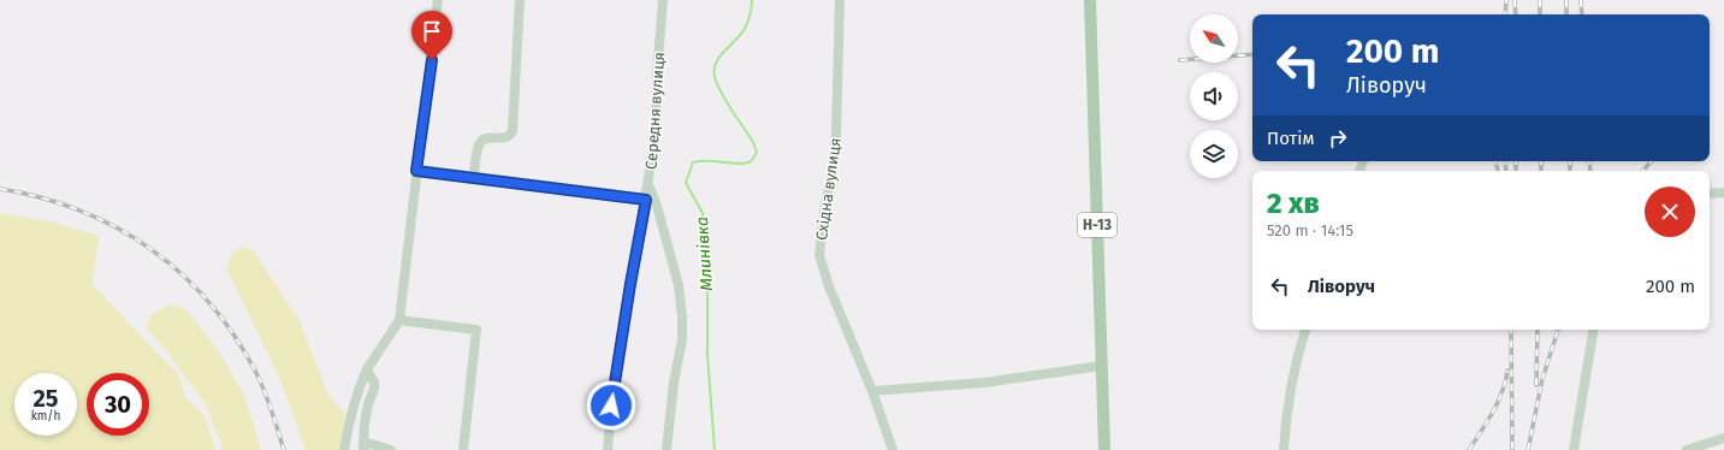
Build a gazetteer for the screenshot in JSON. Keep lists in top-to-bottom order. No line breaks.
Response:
{"streets":{"main road":["Н-13"],"street":["Середня вулиця","Східна вулиця"]},"water":["Млинівка"],"north":"top left","page":{"turn":["200 m","Ліворуч"],"then":"Потім","heading":["2 хв","520 m · 14:15"],"list":[{"name":"Ліворуч","value":"200 m"}],"speed":"25 km/h","limit":"30"}}
